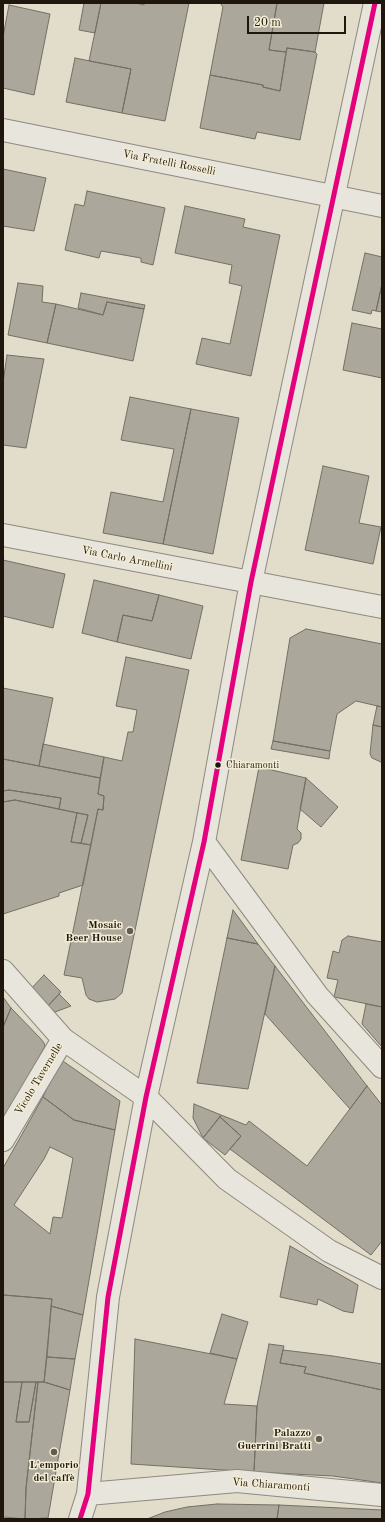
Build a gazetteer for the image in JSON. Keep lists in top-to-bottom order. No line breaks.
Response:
{"streets":{"street":["Via Fratelli Rosselli","Via Carlo Armellini","Vicolo Tavernelle","Via Chiaramonti"]},"places":["Chiaramonti","Mosaic Beer House","Palazzo Guerrini Bratti","L'emporio del caffè"],"scale_bar":"20 m"}
